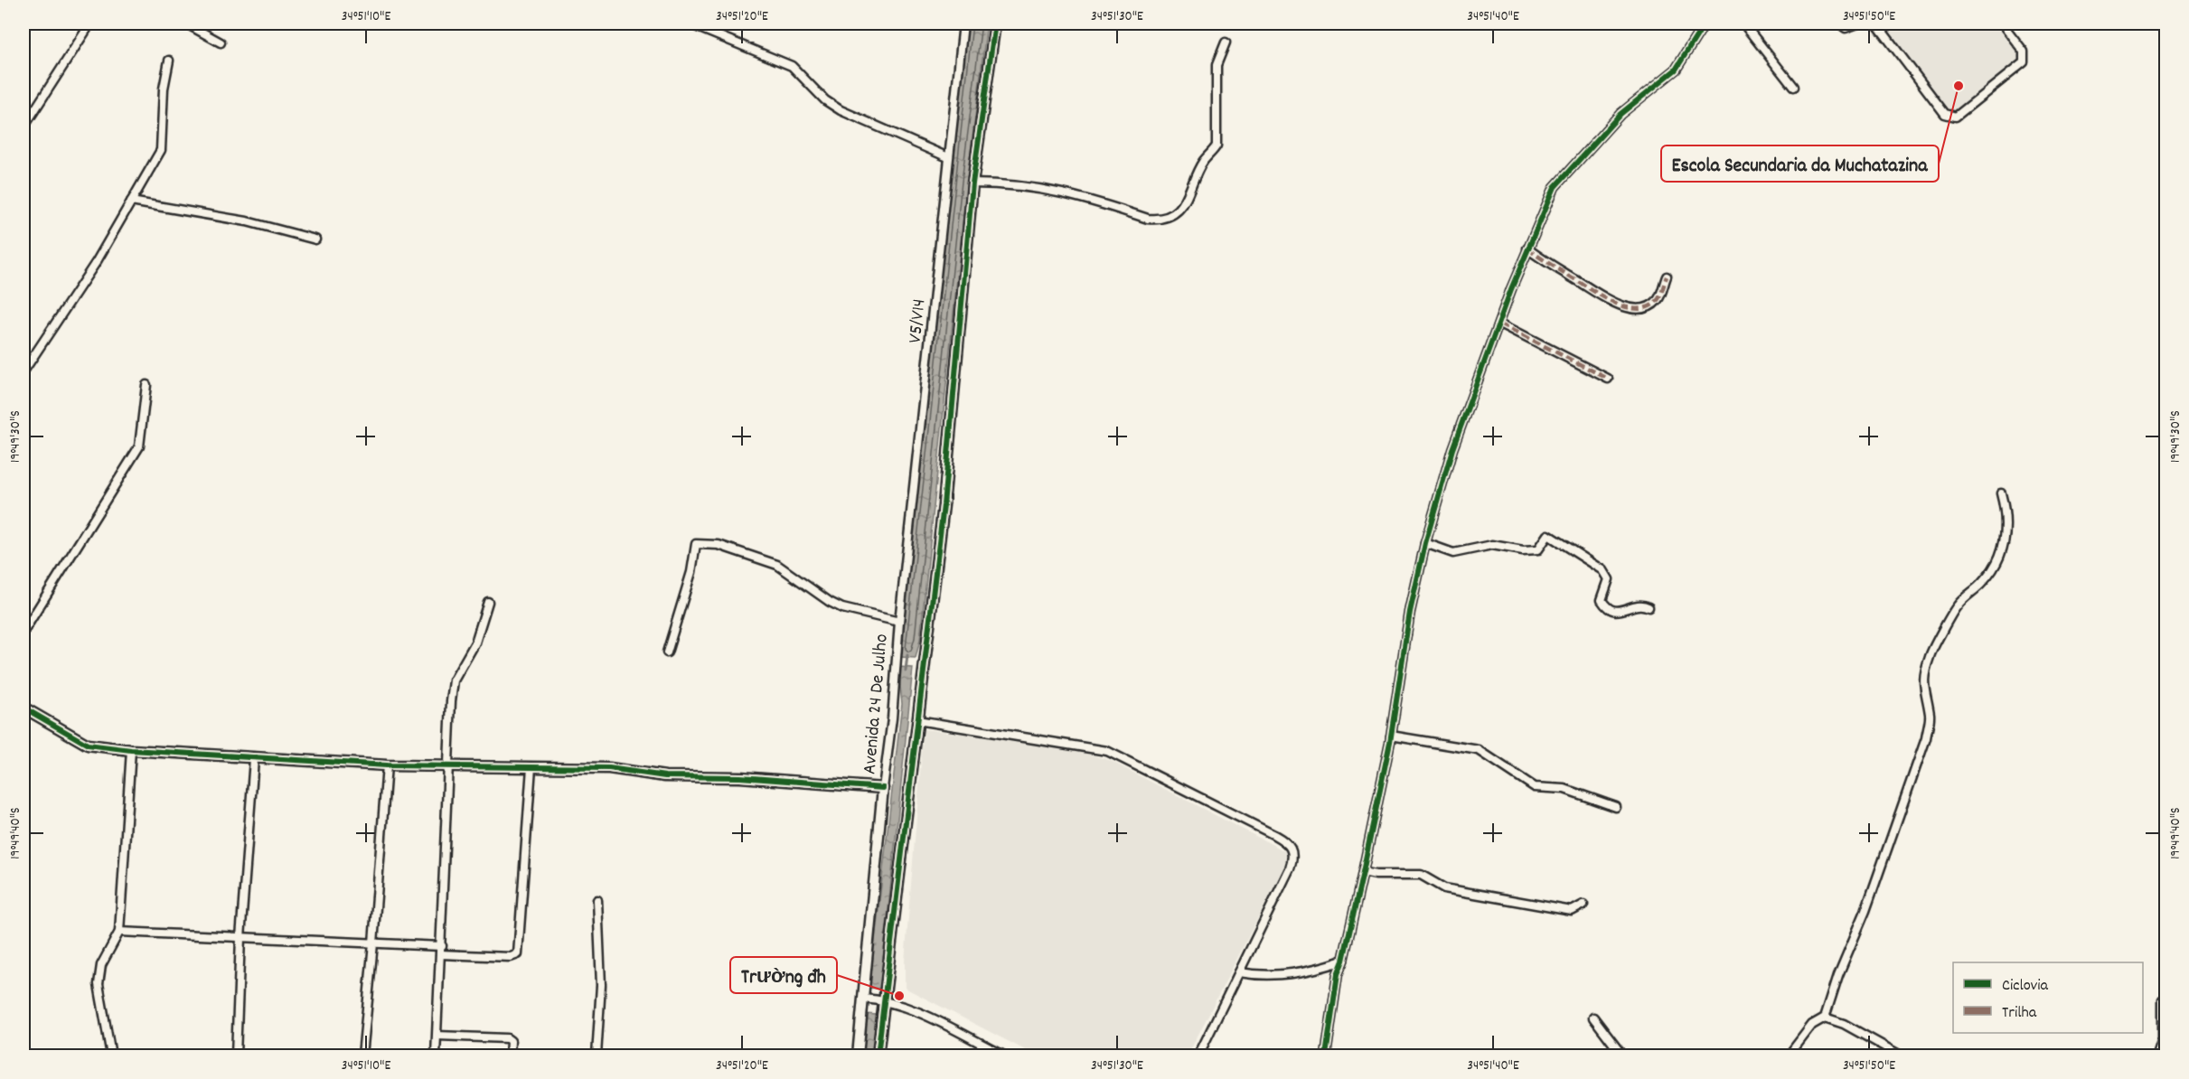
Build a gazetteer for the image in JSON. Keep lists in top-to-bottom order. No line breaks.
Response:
{"streets":{"street":["V5/V14","Avenida 24 De Julho"]},"crossings":[["V5/V14","Avenida 24 De Julho"]],"places":["Escola Secundaria da Muchatazina","Trường đh"],"legend":["Ciclovia","Trilha"],"coordinates":["34°51'10\"E","34°51'20\"E","34°51'30\"E","34°51'40\"E","34°51'50\"E","19°49'30\"S","19°49'40\"S"]}
